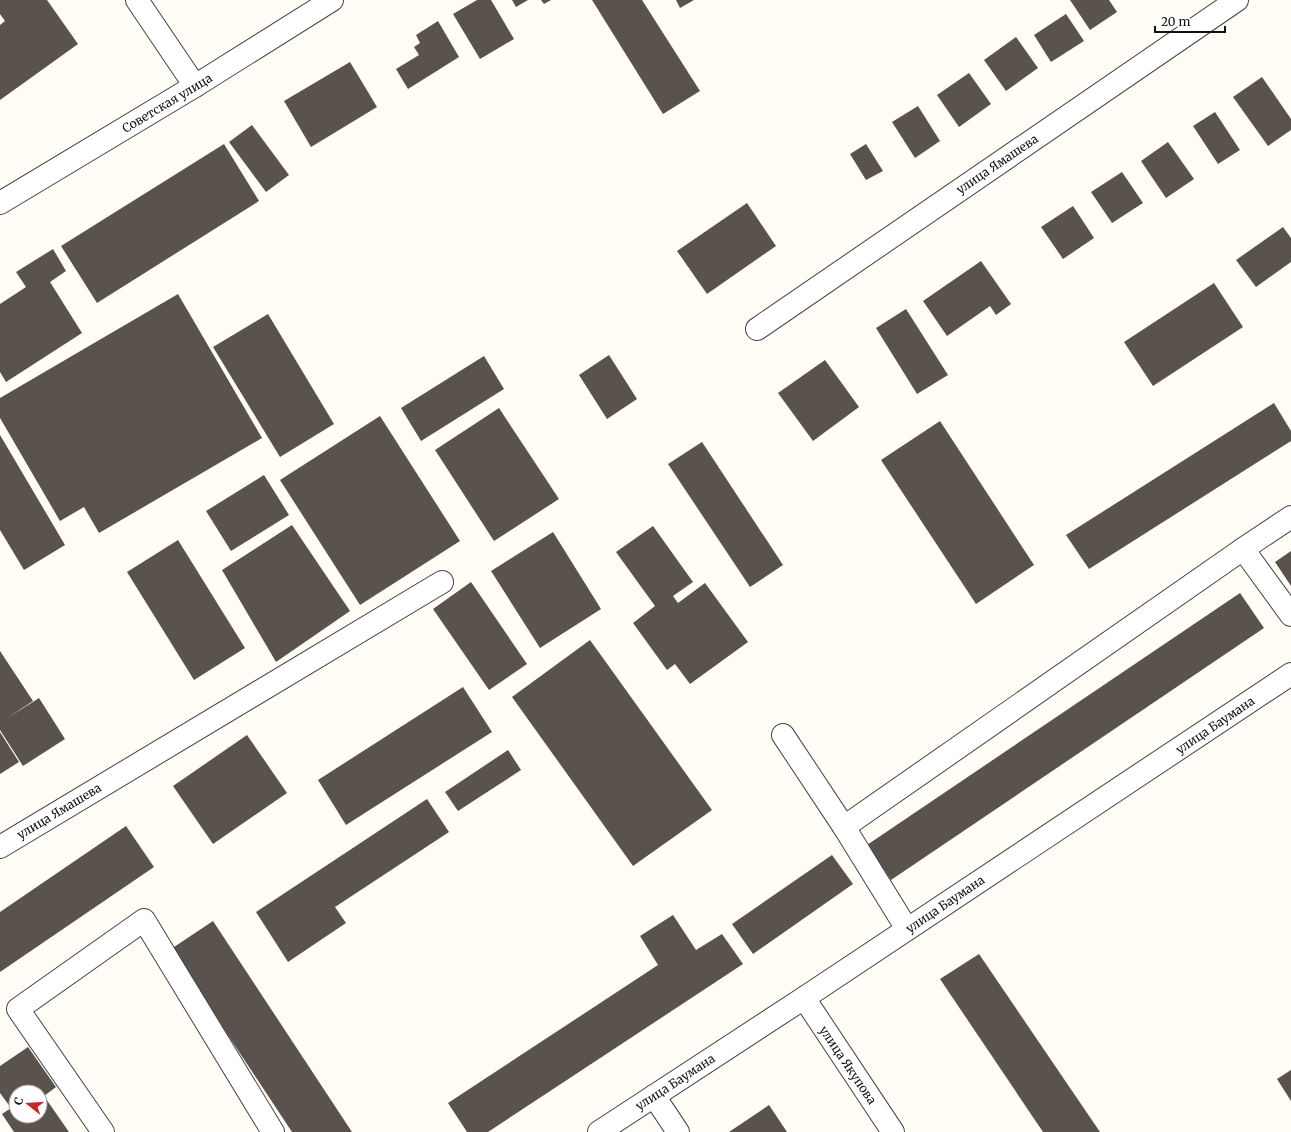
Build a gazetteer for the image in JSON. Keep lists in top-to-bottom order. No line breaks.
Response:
{"streets":{"street":["Советская улица","улица Ямашева","улица Баумана","улица Якупова"]},"crossings":[["улица Баумана","улица Якупова"]],"scale_bar":"20 m","north":"left"}
